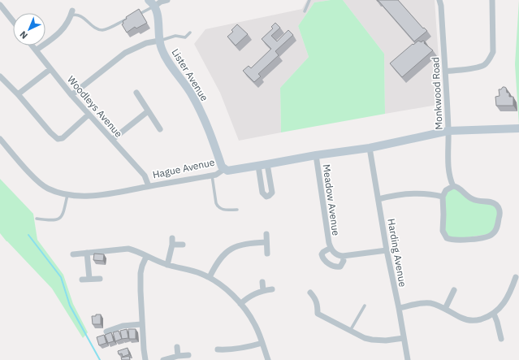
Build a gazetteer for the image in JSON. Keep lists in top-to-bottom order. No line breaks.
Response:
{"streets":{"street":["Lister Avenue","Monkwood Road","Woodleys Avenue","Hague Avenue","Meadow Avenue","Harding Avenue"]},"crossings":[["Lister Avenue","Hague Avenue"],["Monkwood Road","Hague Avenue"],["Woodleys Avenue","Hague Avenue"],["Hague Avenue","Meadow Avenue"],["Hague Avenue","Harding Avenue"]],"north":"bottom left"}
